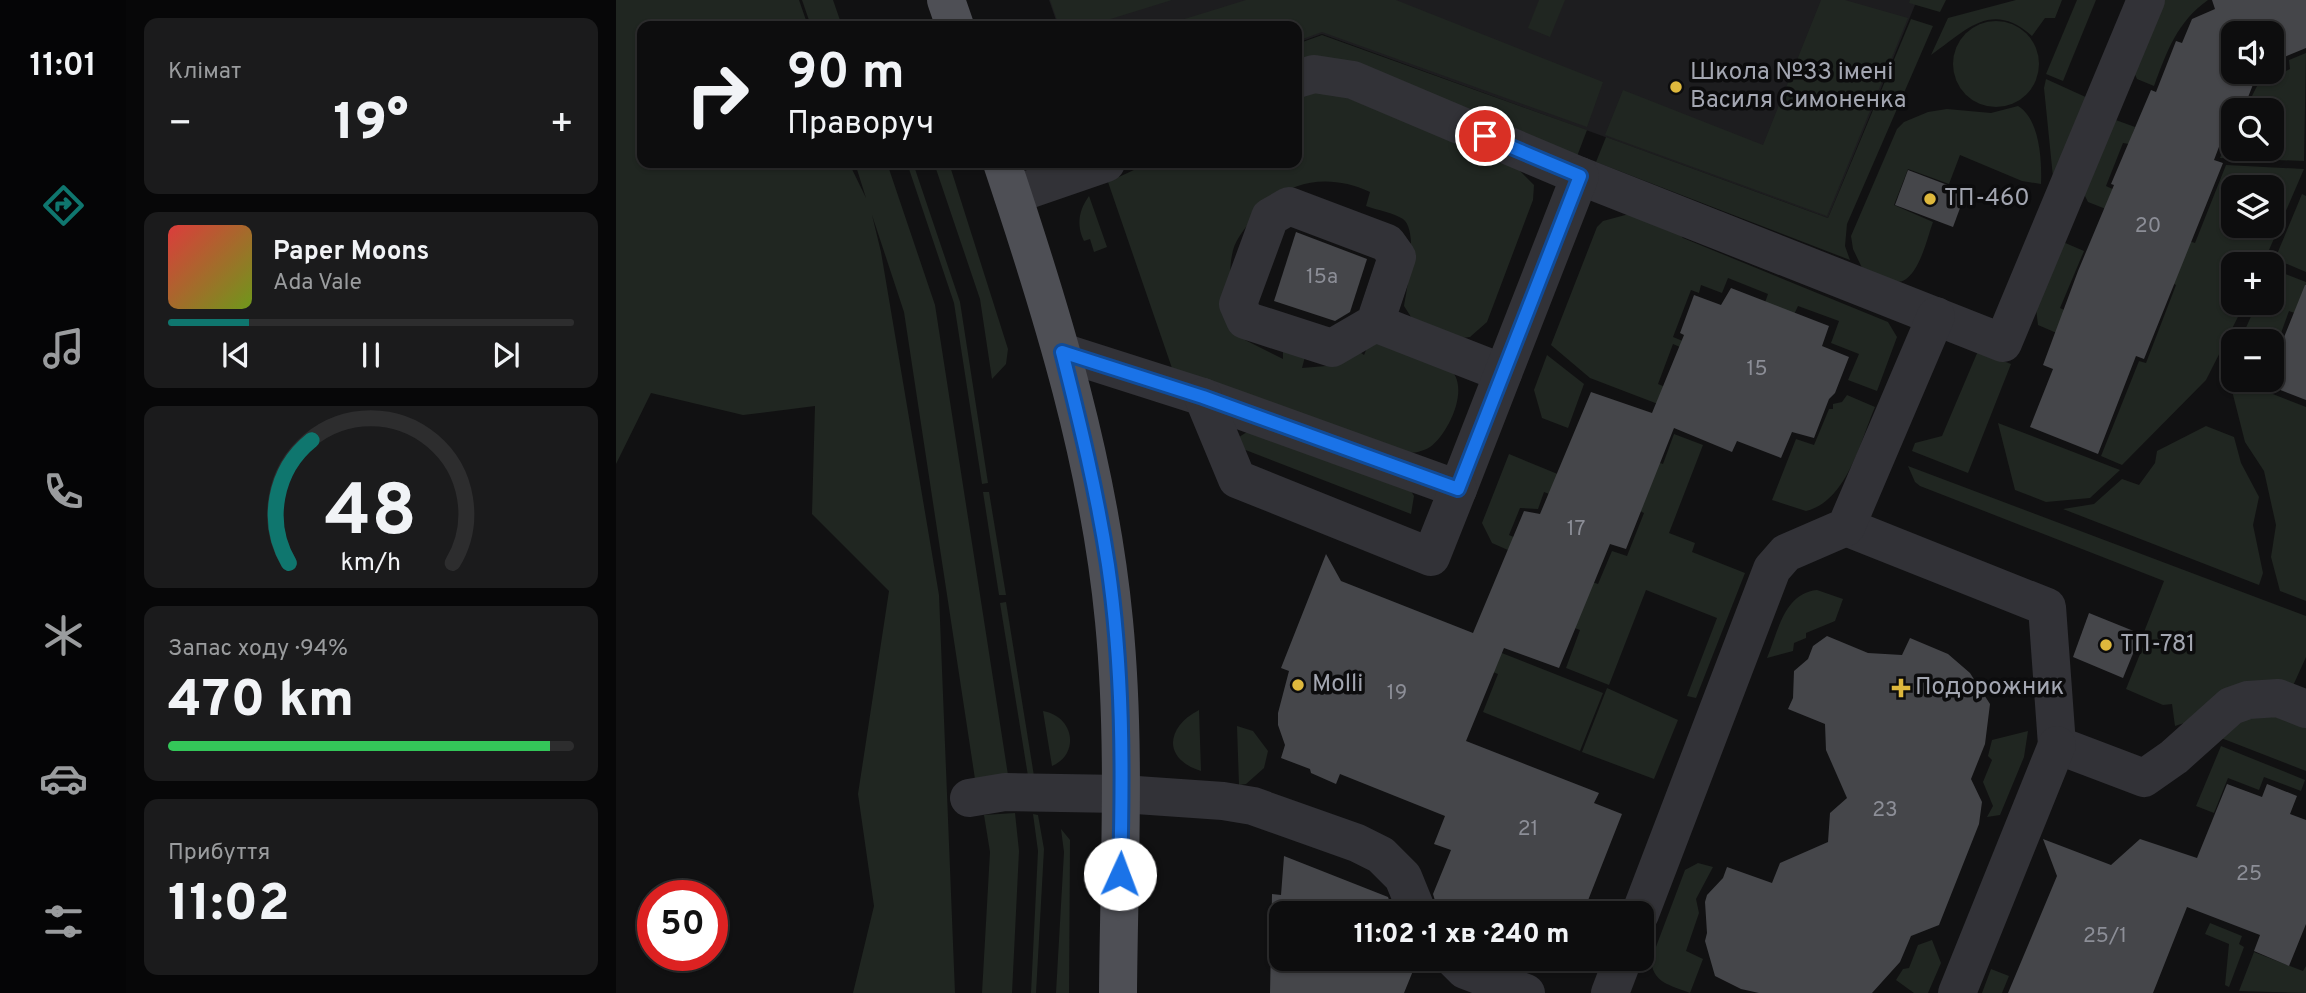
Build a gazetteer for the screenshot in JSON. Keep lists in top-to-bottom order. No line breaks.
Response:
{"places":{"other":["Школа №33 імені Василя Симоненка","ТП-460","ТП-781","Molli"],"health":["Подорожник"]},"house_numbers":["20","15а","15","17","19","23","21","25","25/1"],"page":{"tabs":"11:01","tile":["Клімат",["Запас ходу · 94%","470 km"],["Прибуття","11:02"]],"map_buttons":["+","−"],"turn":["90 m","Праворуч"],"heat":["−","19°","+"],"song":["Paper Moons","Ada Vale"],"limit":"50","trip":"11:02 · 1 хв · 240 m","gauge":["48","km/h"]}}
